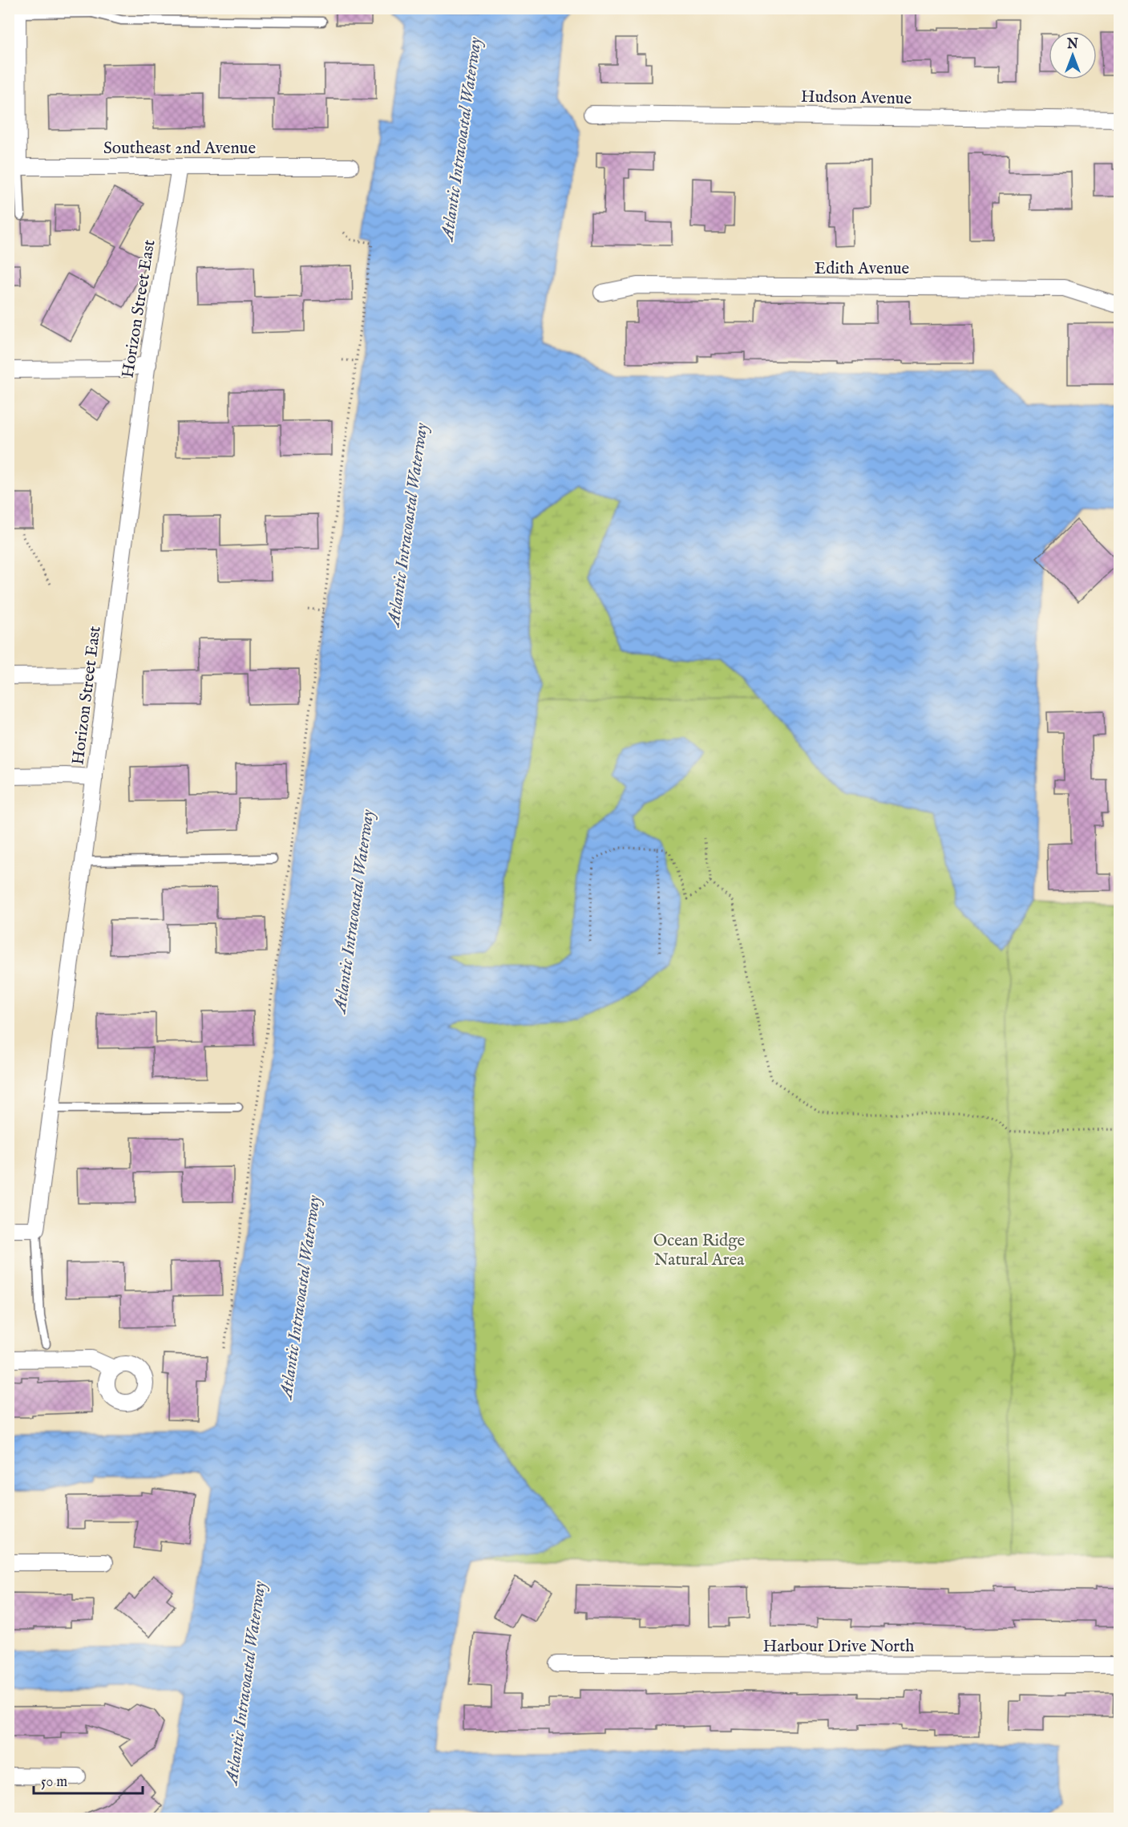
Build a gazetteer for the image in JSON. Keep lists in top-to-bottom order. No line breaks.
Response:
{"streets":{"street":["Hudson Avenue","Southeast 2nd Avenue","Edith Avenue","Horizon Street East","Harbour Drive North"]},"crossings":[["Southeast 2nd Avenue","Horizon Street East"]],"water":["Atlantic Intracoastal Waterway"],"parks":["Ocean Ridge Natural Area"],"scale_bar":"50 m","north":"top"}
